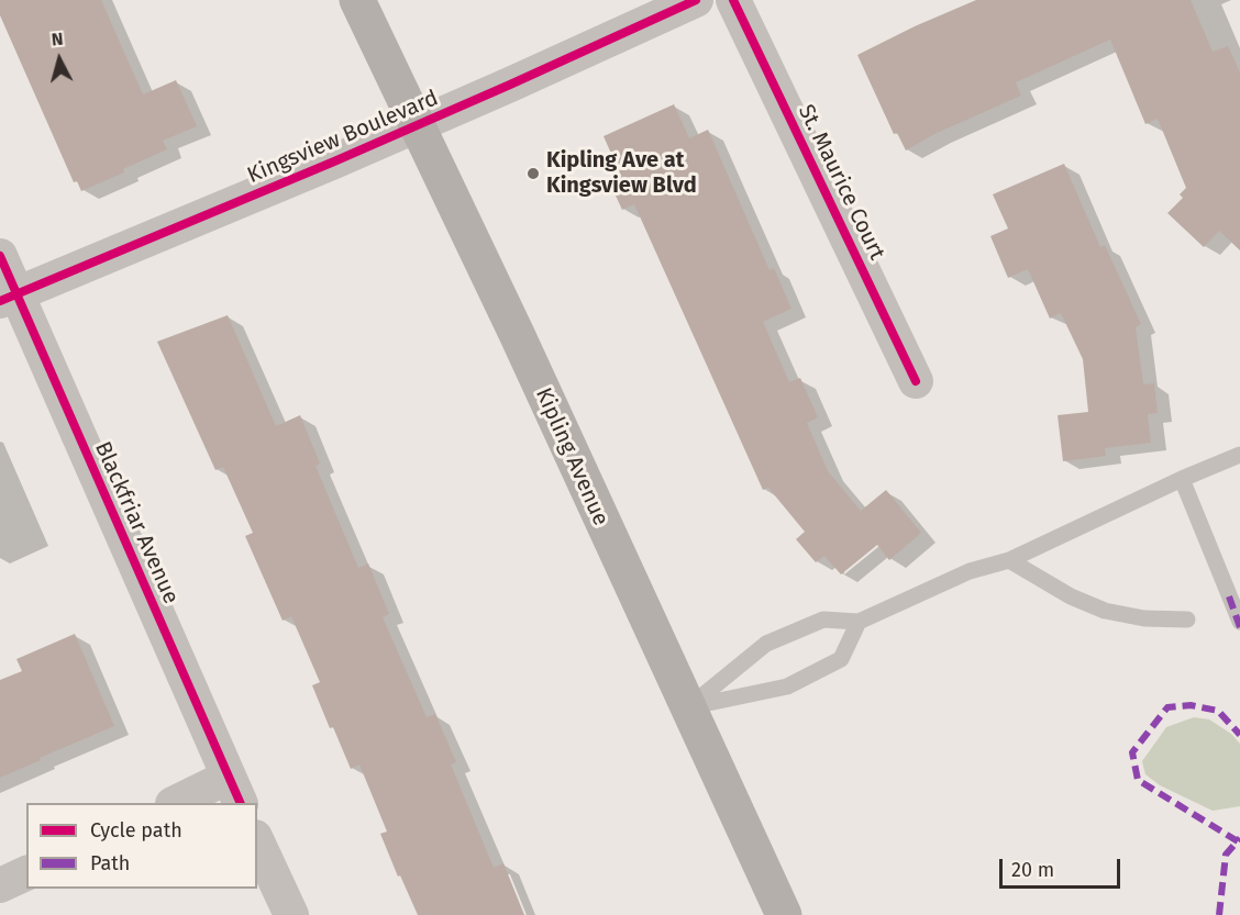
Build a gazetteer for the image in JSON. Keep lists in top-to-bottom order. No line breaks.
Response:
{"streets":{"main road":["Kipling Avenue"],"street":["Kingsview Boulevard","St. Maurice Court","Blackfriar Avenue"]},"crossings":[["Kingsview Boulevard","Kipling Avenue"],["Kingsview Boulevard","Blackfriar Avenue"]],"places":["Kipling Ave at Kingsview Blvd"],"legend":["Cycle path","Path"],"scale_bar":"20 m","north":"top"}
